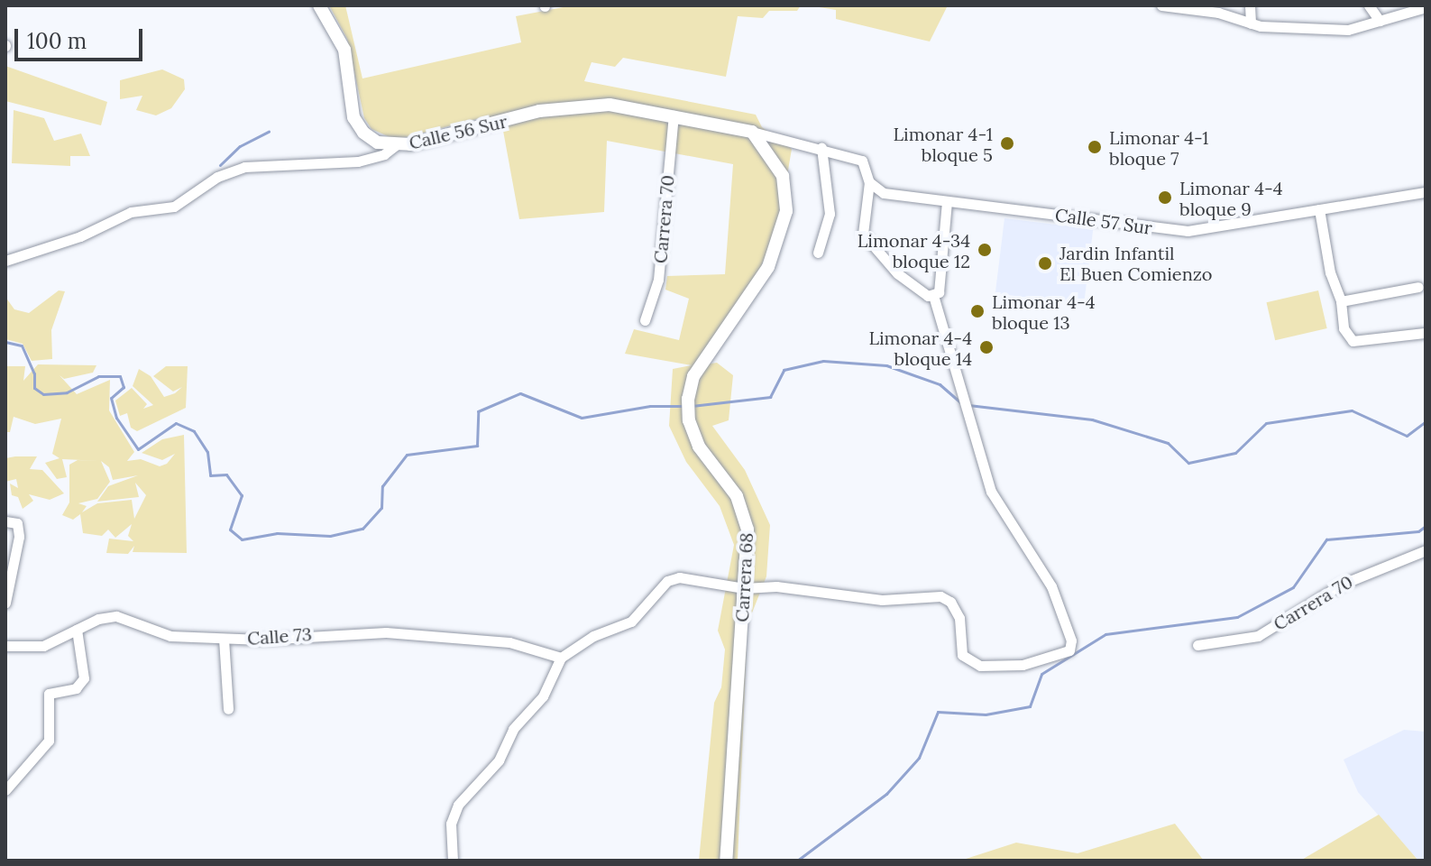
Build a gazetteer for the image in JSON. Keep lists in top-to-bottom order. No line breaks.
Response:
{"streets":{"street":["Calle 56 Sur","Carrera 70","Calle 57 Sur","Carrera 68","Calle 73"]},"crossings":[["Calle 56 Sur","Carrera 70"],["Calle 56 Sur","Calle 57 Sur"],["Calle 56 Sur","Carrera 68"]],"places":["Limonar 4-1 bloque 5","Limonar 4-1 bloque 7","Limonar 4-4 bloque 9","Limonar 4-34 bloque 12","Jardin Infantil El Buen Comienzo","Limonar 4-4 bloque 13","Limonar 4-4 bloque 14"],"scale_bar":"100 m"}
